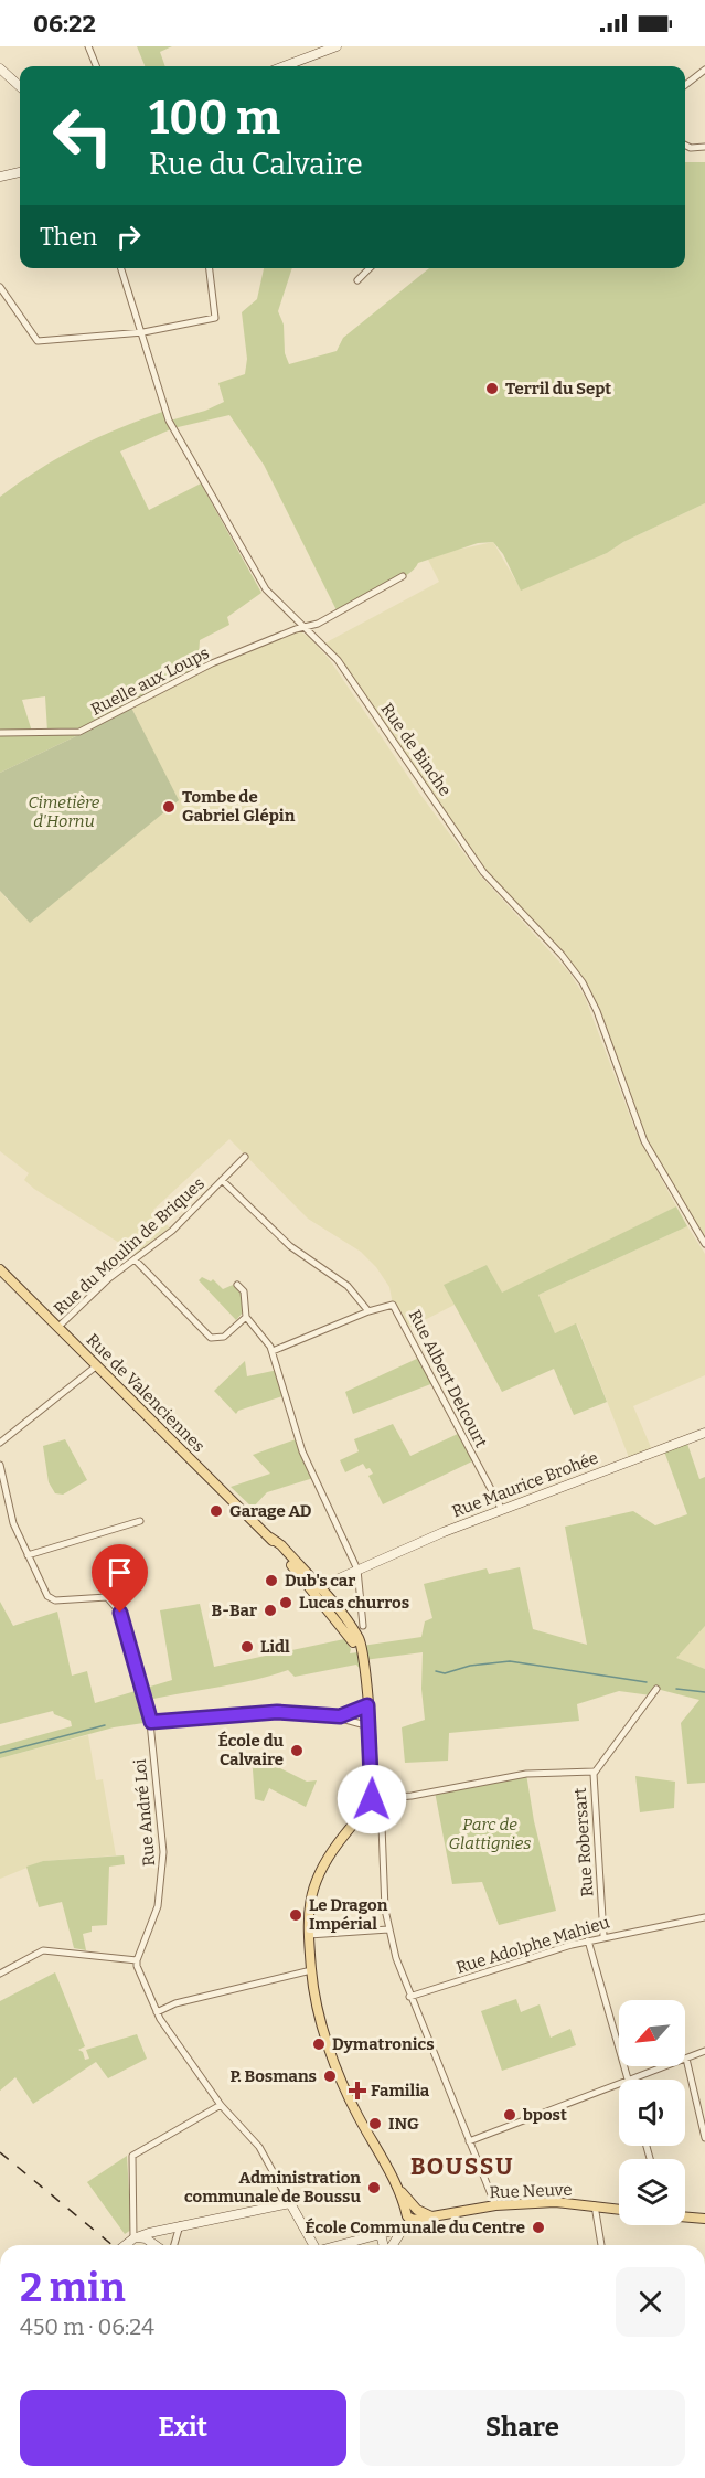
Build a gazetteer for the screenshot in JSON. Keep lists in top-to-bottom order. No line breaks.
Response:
{"streets":{"main road":["Rue de Valenciennes","Rue Neuve"],"street":["Ruelle aux Loups","Rue de Binche","Rue du Moulin de Briques","Rue Albert Delcourt","Rue Maurice Brohée","Rue André Loi","Rue Robersart","Rue Adolphe Mahieu"]},"crossings":[["Ruelle aux Loups","Rue de Binche"],["Rue du Moulin de Briques","Rue de Valenciennes"],["Rue Albert Delcourt","Rue Maurice Brohée"],["Rue de Valenciennes","Rue Maurice Brohée"],["Rue Robersart","Rue Adolphe Mahieu"]],"districts":["BOUSSU"],"parks":["Cimetière d'Hornu","Parc de Glattignies"],"places":{"other":["Terril du Sept","Tombe de Gabriel Glépin","Garage AD","Dub's car","Lucas churros","B-Bar","Lidl","École du Calvaire","Le Dragon Impérial","Dymatronics","P. Bosmans","bpost","ING","Administration communale de Boussu","École Communale du Centre"],"health":["Familia"]},"north":"bottom left","page":{"status":"06:22","turn":["100 m","Rue du Calvaire"],"then":"Then","heading":["2 min","450 m · 06:24"],"buttons":["Exit","Share"]}}
